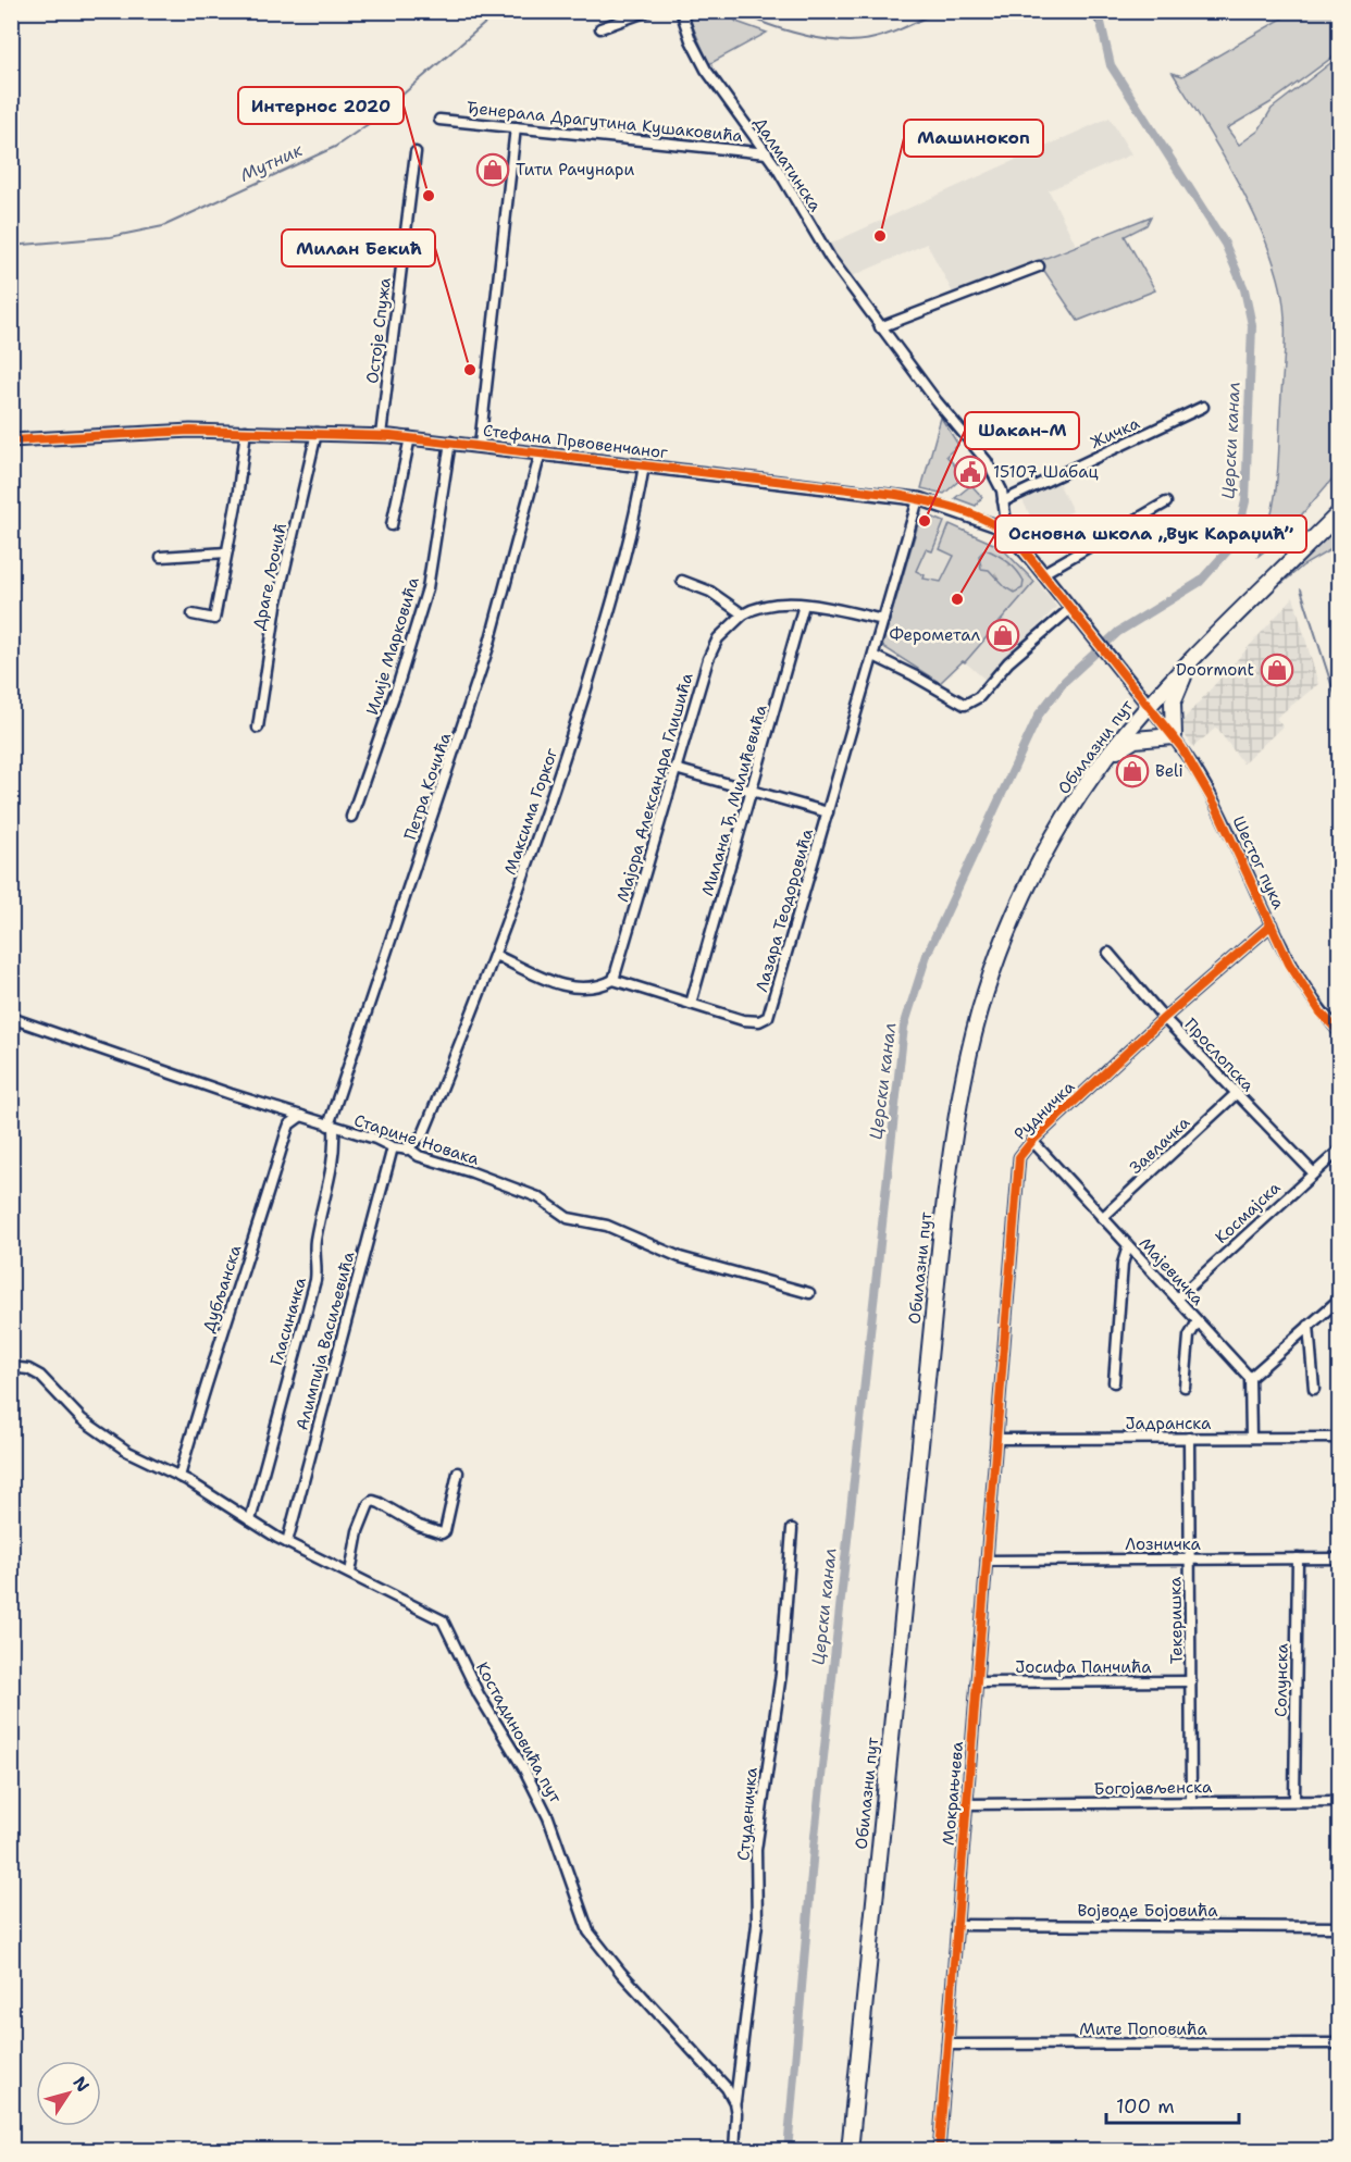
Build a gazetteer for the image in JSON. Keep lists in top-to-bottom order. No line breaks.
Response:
{"streets":{"main road":["Обилазни пут"],"street":["Ђенерала Драгутина Кушаковића","Далматинска","Остоје Спужа","Жичка","Стефана Првовенчаног","Драге Љочић","Илије Марковића","Петра Кочића","Мајора Александра Глишића","Милана Ђ. Милићевића","Максима Горког","Шестог пука","Лазара Теодоровића","Прослопска","Рудничка","Старине Новака","Завлачка","Космајска","Мајевичка","Дубљанска","Гласиначка","Алимпија Васиљевића","Јадранска","Лозничка","Текеришка","Јосифа Панчића","Солунска","Костадиновића пут","Богојављенска","Мокрањчева","Студеничка","Војводе Бојовића","Мите Поповића"]},"crossings":[["Ђенерала Драгутина Кушаковића","Далматинска"],["Далматинска","Жичка"],["Далматинска","Стефана Првовенчаног"],["Остоје Спужа","Стефана Првовенчаног"],["Стефана Првовенчаног","Драге Љочић"],["Стефана Првовенчаног","Илије Марковића"],["Стефана Првовенчаног","Обилазни пут"],["Стефана Првовенчаног","Петра Кочића"],["Стефана Првовенчаног","Максима Горког"],["Стефана Првовенчаног","Шестог пука"],["Стефана Првовенчаног","Лазара Теодоровића"],["Обилазни пут","Шестог пука"],["Петра Кочића","Старине Новака"],["Петра Кочића","Гласиначка"],["Мајора Александра Глишића","Лазара Теодоровића"],["Милана Ђ. Милићевића","Лазара Теодоровића"],["Максима Горког","Старине Новака"],["Шестог пука","Рудничка"],["Прослопска","Рудничка"],["Прослопска","Завлачка"],["Прослопска","Космајска"],["Рудничка","Мајевичка"],["Рудничка","Јадранска"],["Рудничка","Мокрањчева"],["Старине Новака","Дубљанска"],["Старине Новака","Гласиначка"],["Старине Новака","Алимпија Васиљевића"],["Завлачка","Мајевичка"],["Космајска","Мајевичка"],["Дубљанска","Костадиновића пут"],["Гласиначка","Костадиновића пут"],["Алимпија Васиљевића","Костадиновића пут"],["Јадранска","Текеришка"],["Јадранска","Мокрањчева"],["Лозничка","Текеришка"],["Лозничка","Солунска"],["Лозничка","Мокрањчева"],["Текеришка","Јосифа Панчића"],["Текеришка","Богојављенска"],["Јосифа Панчића","Мокрањчева"],["Солунска","Богојављенска"],["Костадиновића пут","Студеничка"],["Богојављенска","Мокрањчева"],["Мокрањчева","Војводе Бојовића"],["Мокрањчева","Мите Поповића"]],"water":["Мутник","Церски канал"],"places":{"shop":["Тити Рачунари","Ферометал","Doormont","Beli"],"other":["Интернос 2020","Машинокоп","Милан Бекић","Шакан-М","Основна школа „Вук Караџић”"],"public building":["15107 Шабац"]},"scale_bar":"100 m","north":"top right"}
